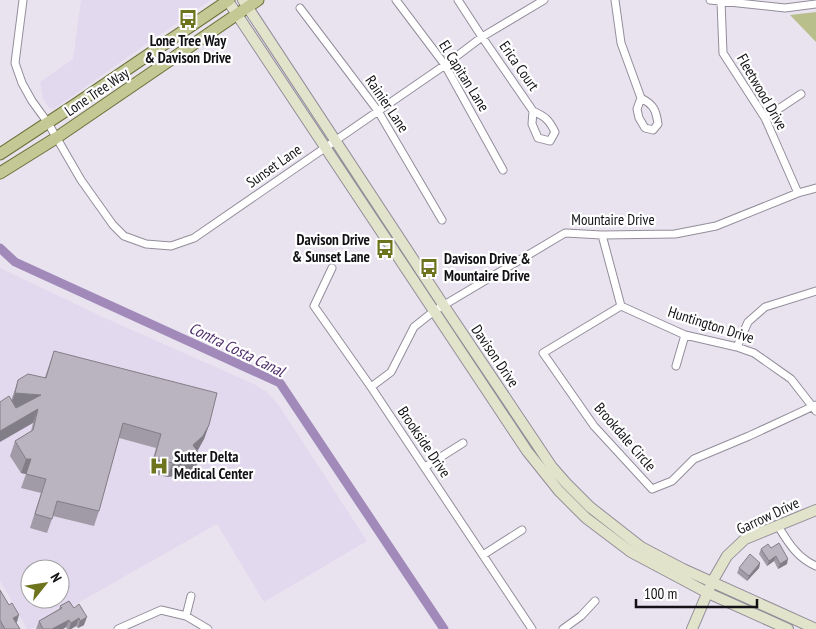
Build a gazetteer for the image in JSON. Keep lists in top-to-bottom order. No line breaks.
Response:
{"streets":{"main road":["Lone Tree Way","Davison Drive","Garrow Drive"],"street":["Erica Court","El Capitan Lane","Fleetwood Drive","Rainier Lane","Sunset Lane","Mountaire Drive","Huntington Drive","Brookdale Circle","Brookside Drive"]},"crossings":[["Erica Court","Sunset Lane"],["El Capitan Lane","Sunset Lane"],["Lone Tree Way","Sunset Lane"],["Lone Tree Way","Davison Drive"],["Fleetwood Drive","Mountaire Drive"],["Rainier Lane","Sunset Lane"],["Sunset Lane","Davison Drive"],["Mountaire Drive","Davison Drive"],["Mountaire Drive","Brookside Drive"],["Huntington Drive","Brookdale Circle"],["Davison Drive","Garrow Drive"]],"water":["Contra Costa Canal"],"places":{"bus stop":["Lone Tree Way & Davison Drive","Davison Drive & Sunset Lane","Davison Drive & Mountaire Drive"],"hospital":["Sutter Delta Medical Center"]},"scale_bar":"100 m","north":"top right"}
